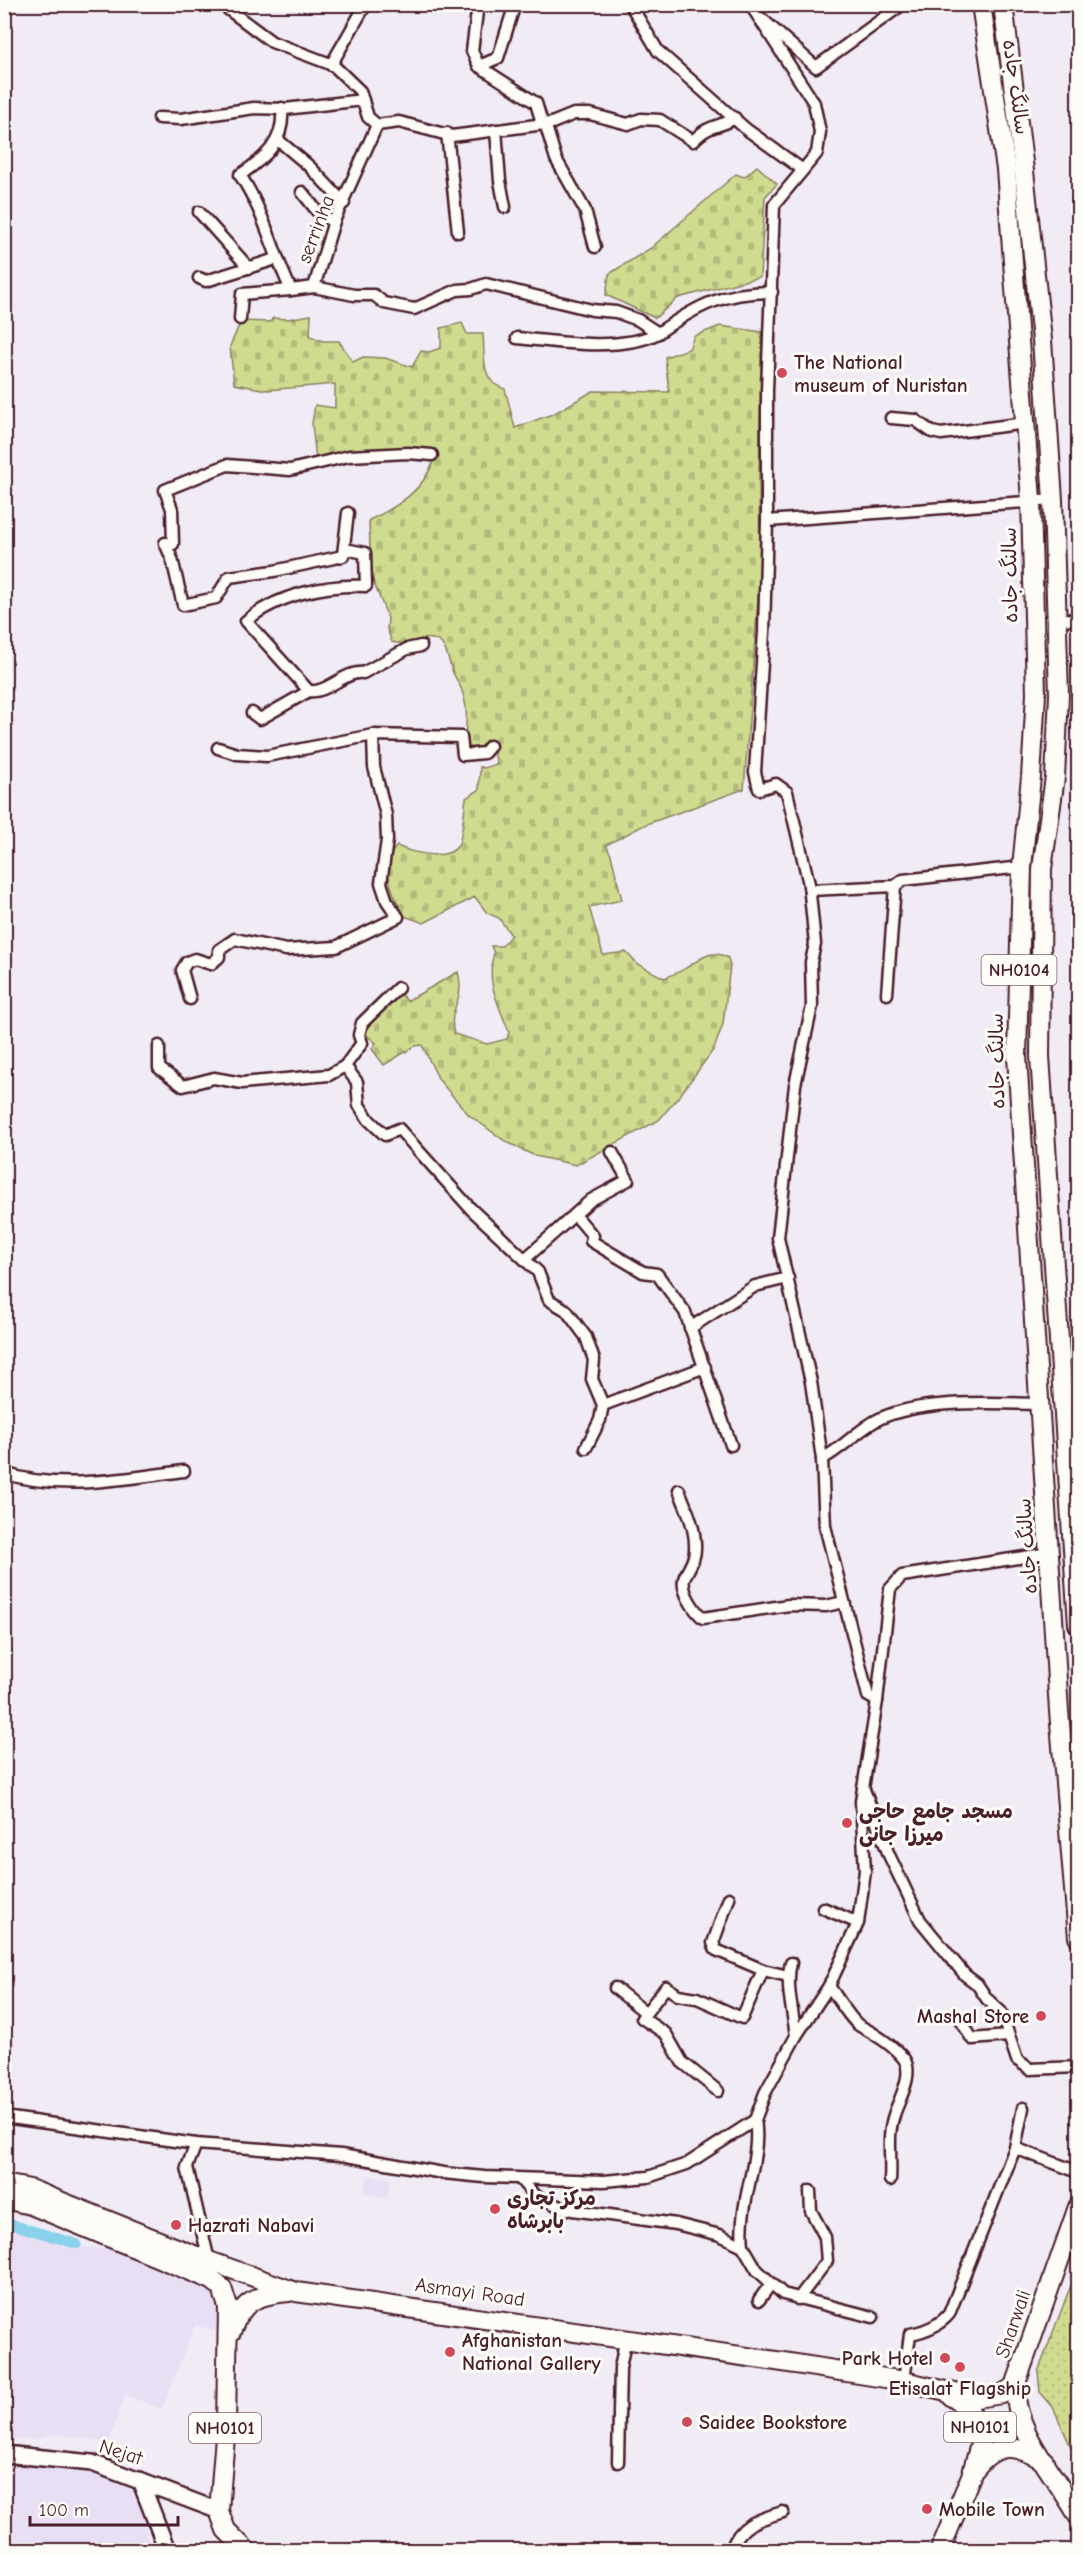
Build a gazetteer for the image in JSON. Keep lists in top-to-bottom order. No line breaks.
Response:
{"streets":{"highway":["سالنگ جاده","NH0104","Asmayi Road","Sharwali","NH0101"],"main road":["Nejat"],"street":["serrinha"]},"crossings":[["Asmayi Road","Sharwali"],["Asmayi Road","NH0101"],["NH0101","Nejat"]],"places":["The National museum of Nuristan","مسجد جامع حاجی میرزا جانی","Mashal Store","مرکز تجاری بابرشاه","Hazrati Nabavi","Afghanistan National Gallery","Park Hotel","Etisalat Flagship","Saidee Bookstore","Mobile Town"],"scale_bar":"100 m"}
